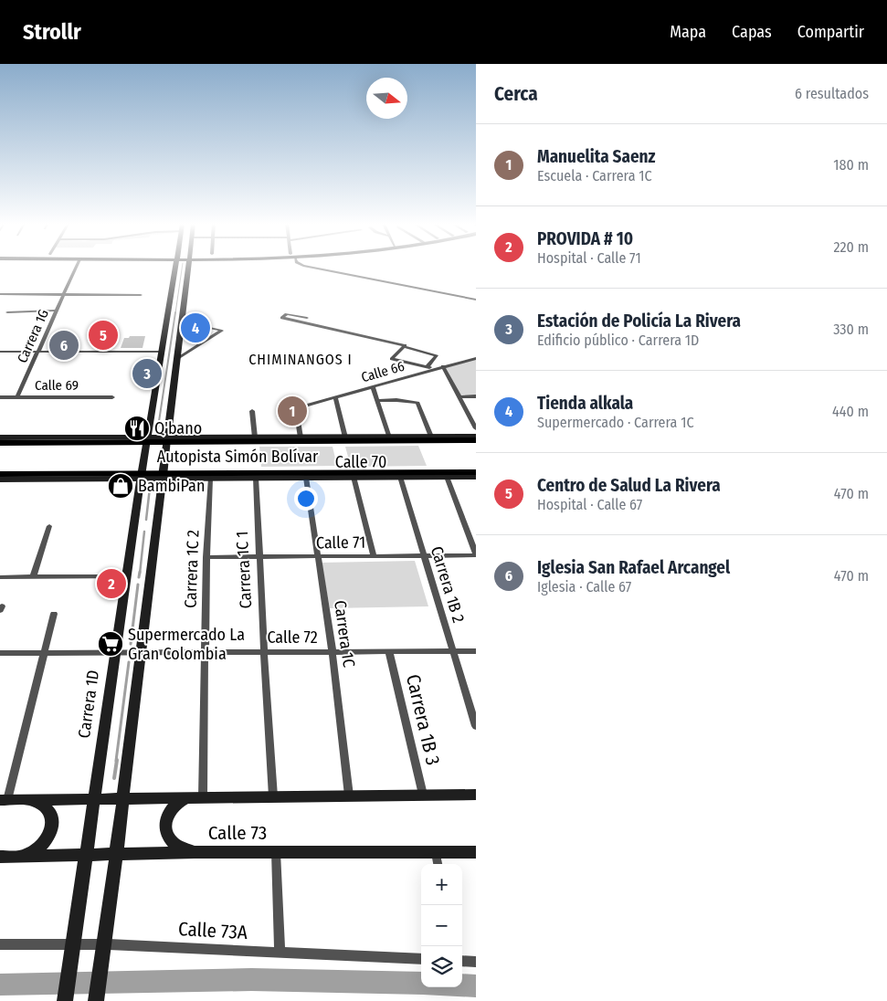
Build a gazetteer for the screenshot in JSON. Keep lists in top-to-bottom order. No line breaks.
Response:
{"streets":{"highway":["Autopista Simón Bolívar"],"street":["Carrera 1G","Calle 66","Calle 69","Calle 70","Calle 71","Carrera 1C 2","Carrera 1C 1","Carrera 1B 2","Carrera 1C","Calle 72","Carrera 1D","Carrera 1B 3","Calle 73","Calle 73A"]},"crossings":[["Carrera 1G","Calle 69"],["Calle 66","Autopista Simón Bolívar"],["Calle 66","Calle 70"],["Autopista Simón Bolívar","Calle 70"],["Autopista Simón Bolívar","Carrera 1C"],["Autopista Simón Bolívar","Carrera 1D"],["Calle 70","Carrera 1C 2"],["Calle 70","Carrera 1C 1"],["Calle 70","Carrera 1B 2"],["Calle 70","Carrera 1C"],["Calle 71","Carrera 1C 2"],["Calle 71","Carrera 1C 1"],["Calle 71","Carrera 1B 2"],["Calle 71","Carrera 1C"],["Carrera 1C 2","Calle 72"],["Carrera 1C 1","Calle 72"],["Carrera 1B 2","Calle 72"],["Carrera 1C","Calle 72"],["Calle 72","Carrera 1D"],["Calle 72","Carrera 1B 3"],["Carrera 1D","Calle 73"],["Carrera 1D","Calle 73A"]],"districts":["CHIMINANGOS I"],"places":{"restaurant":["Q'bano"],"shop":["BambiPan"],"supermarket":["Supermercado La Gran Colombia"]},"north":"right","page":{"header":"Strollr","nav":["Mapa","Capas","Compartir"],"heading":["Cerca","6 resultados"],"list":[{"mark":"1","name":"Manuelita Saenz","note":"Escuela · Carrera 1C","value":"180 m"},{"mark":"2","name":"PROVIDA # 10","note":"Hospital · Calle 71","value":"220 m"},{"mark":"3","name":"Estación de Policía La Rivera","note":"Edificio público · Carrera 1D","value":"330 m"},{"mark":"4","name":"Tienda alkala","note":"Supermercado · Carrera 1C","value":"440 m"},{"mark":"5","name":"Centro de Salud La Rivera","note":"Hospital · Calle 67","value":"470 m"},{"mark":"6","name":"Iglesia San Rafael Arcangel","note":"Iglesia · Calle 67","value":"470 m"}],"pins":["4","5","6","3","1","2"],"map_buttons":["+","−"]}}
